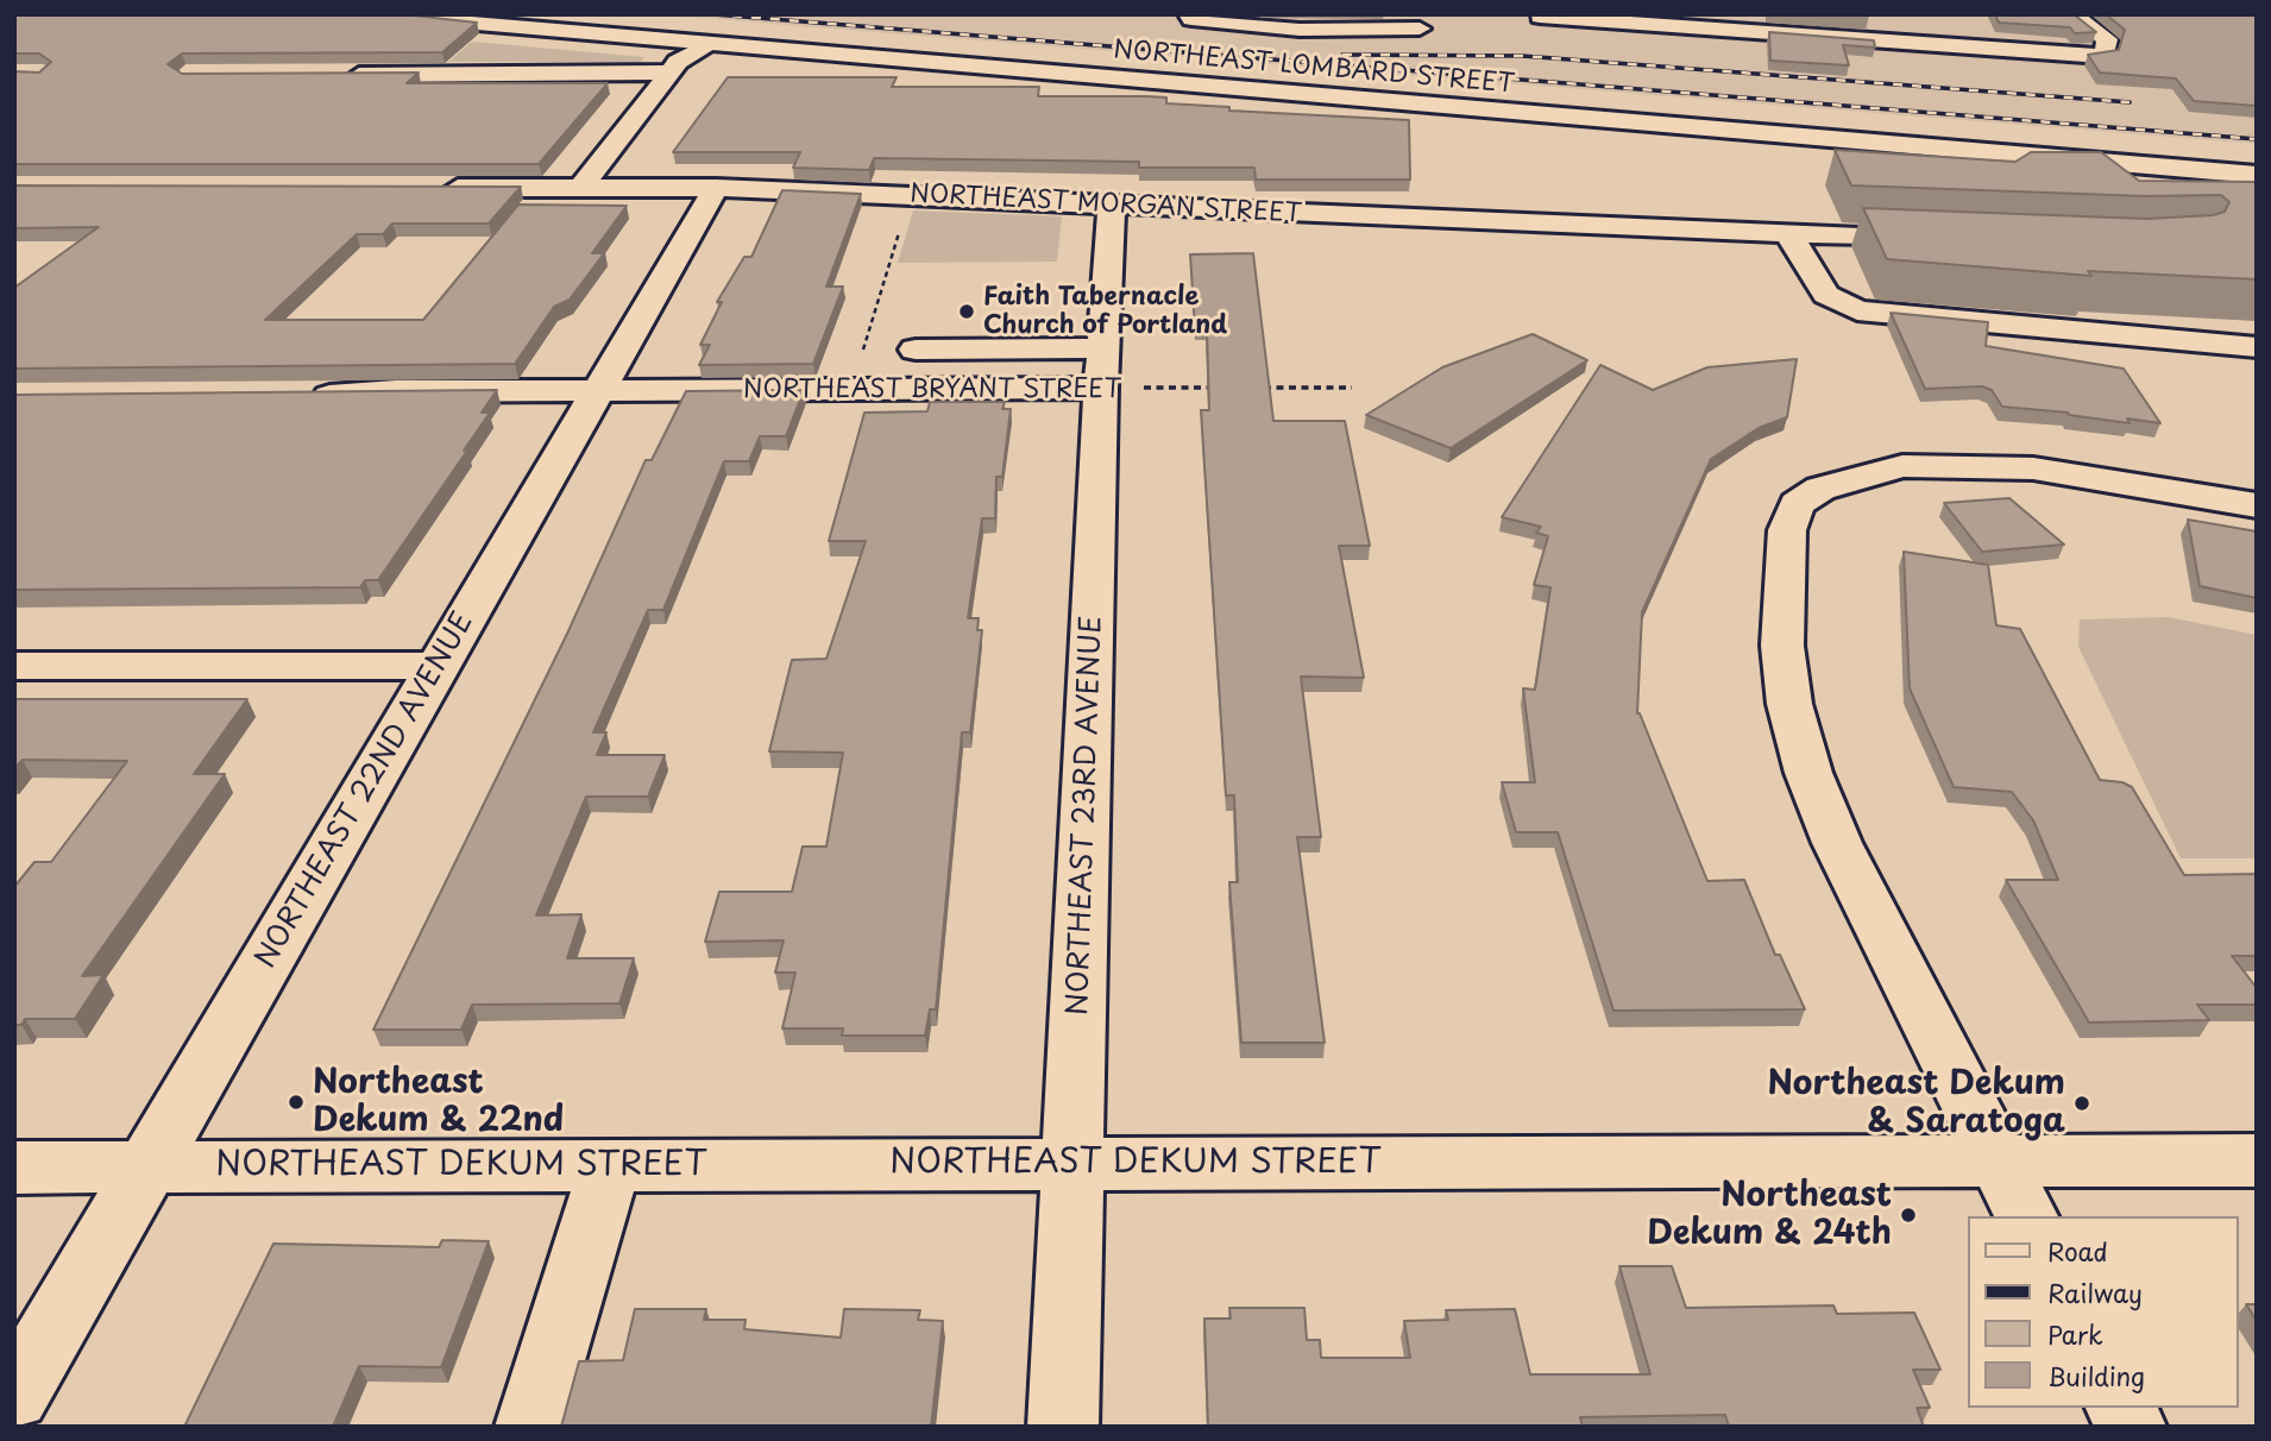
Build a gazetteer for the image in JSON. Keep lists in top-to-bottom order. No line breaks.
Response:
{"streets":{"street":["NORTHEAST LOMBARD STREET","NORTHEAST MORGAN STREET","NORTHEAST BRYANT STREET","NORTHEAST 22ND AVENUE","NORTHEAST 23RD AVENUE","NORTHEAST DEKUM STREET"]},"crossings":[["NORTHEAST MORGAN STREET","NORTHEAST 22ND AVENUE"],["NORTHEAST MORGAN STREET","NORTHEAST 23RD AVENUE"],["NORTHEAST BRYANT STREET","NORTHEAST 22ND AVENUE"],["NORTHEAST BRYANT STREET","NORTHEAST 23RD AVENUE"],["NORTHEAST 22ND AVENUE","NORTHEAST DEKUM STREET"],["NORTHEAST 23RD AVENUE","NORTHEAST DEKUM STREET"]],"places":["Faith Tabernacle Church of Portland","Northeast Dekum & 22nd","Northeast Dekum & Saratoga","Northeast Dekum & 24th"],"legend":["Road","Railway","Park","Building"]}
